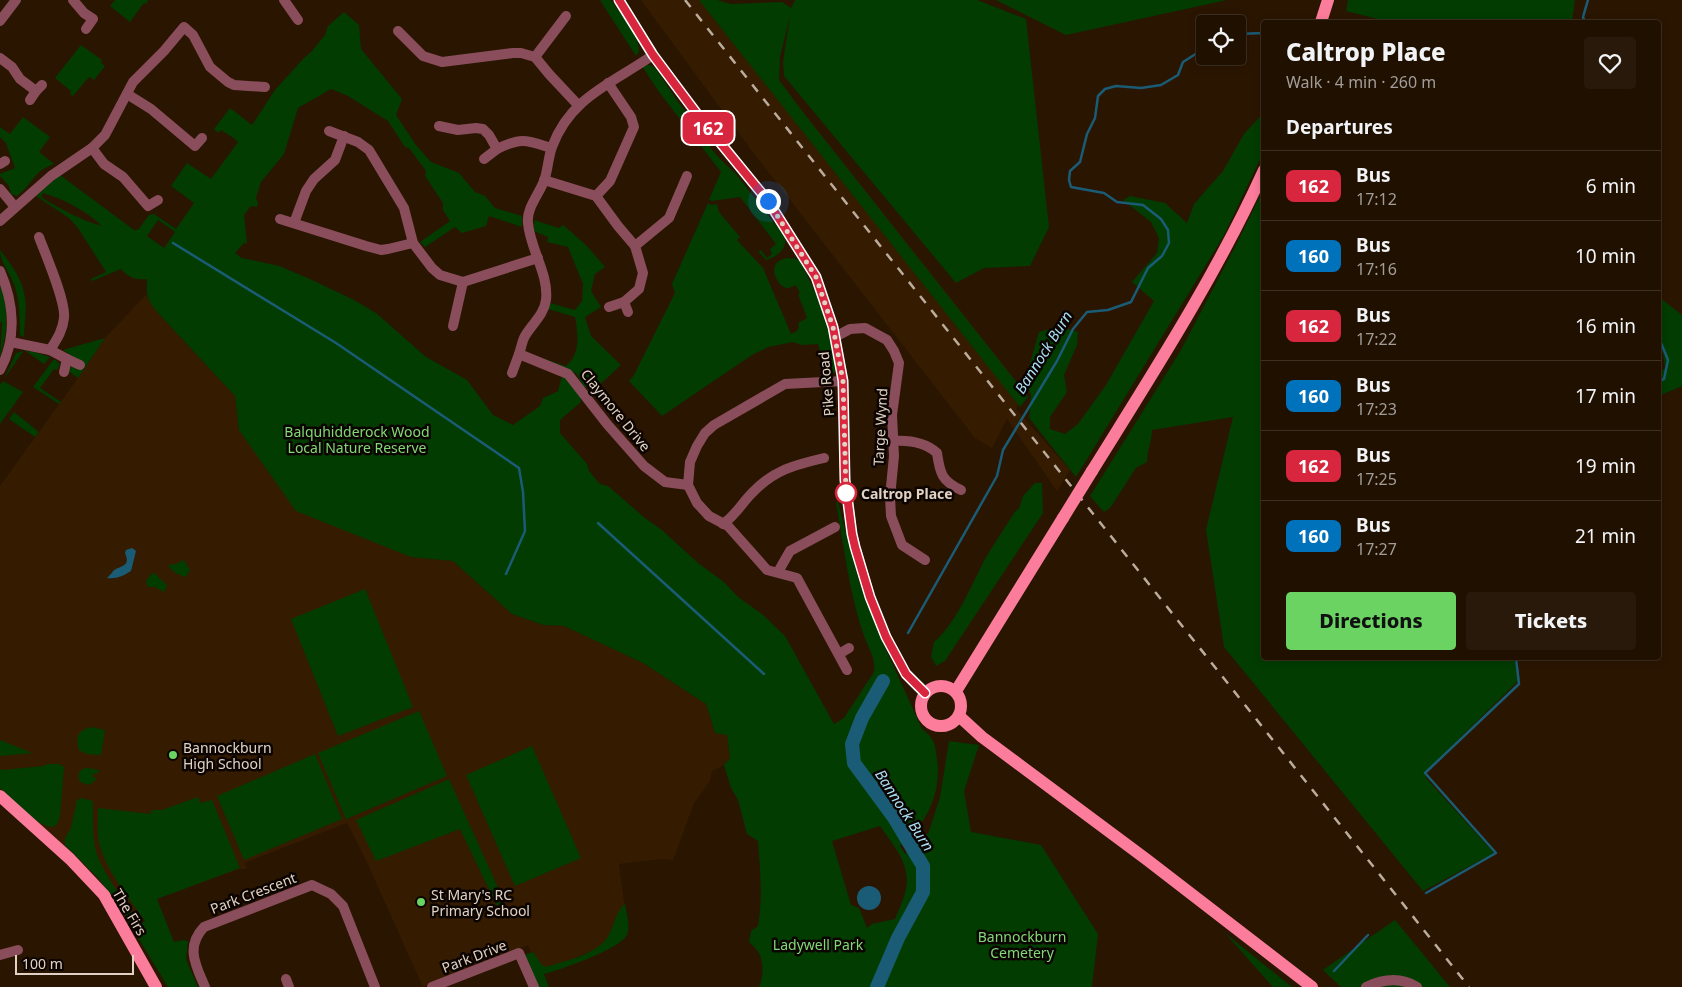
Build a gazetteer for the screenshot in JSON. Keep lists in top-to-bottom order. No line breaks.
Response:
{"streets":{"main road":["The Firs"],"street":["Pike Road","Claymore Drive","Targe Wynd","Park Crescent","Park Drive"]},"crossings":[["Pike Road","Targe Wynd"]],"water":["Bannock Burn"],"parks":["Balquhidderock Wood Local Nature Reserve","Bannockburn Cemetery","Ladywell Park"],"places":["Caltrop Place","Bannockburn High School","St Mary's RC Primary School"],"lines":["bus line 162"],"scale_bar":"100 m","page":{"on_map":"162","heading":[["Caltrop Place","Walk · 4 min · 260 m"],"Departures"],"list":[{"mark":"162","name":"Bus","note":"17:12","value":"6 min"},{"mark":"160","name":"Bus","note":"17:16","value":"10 min"},{"mark":"162","name":"Bus","note":"17:22","value":"16 min"},{"mark":"160","name":"Bus","note":"17:23","value":"17 min"},{"mark":"162","name":"Bus","note":"17:25","value":"19 min"},{"mark":"160","name":"Bus","note":"17:27","value":"21 min"}],"buttons":["Directions","Tickets"],"scale":"100 m"}}
